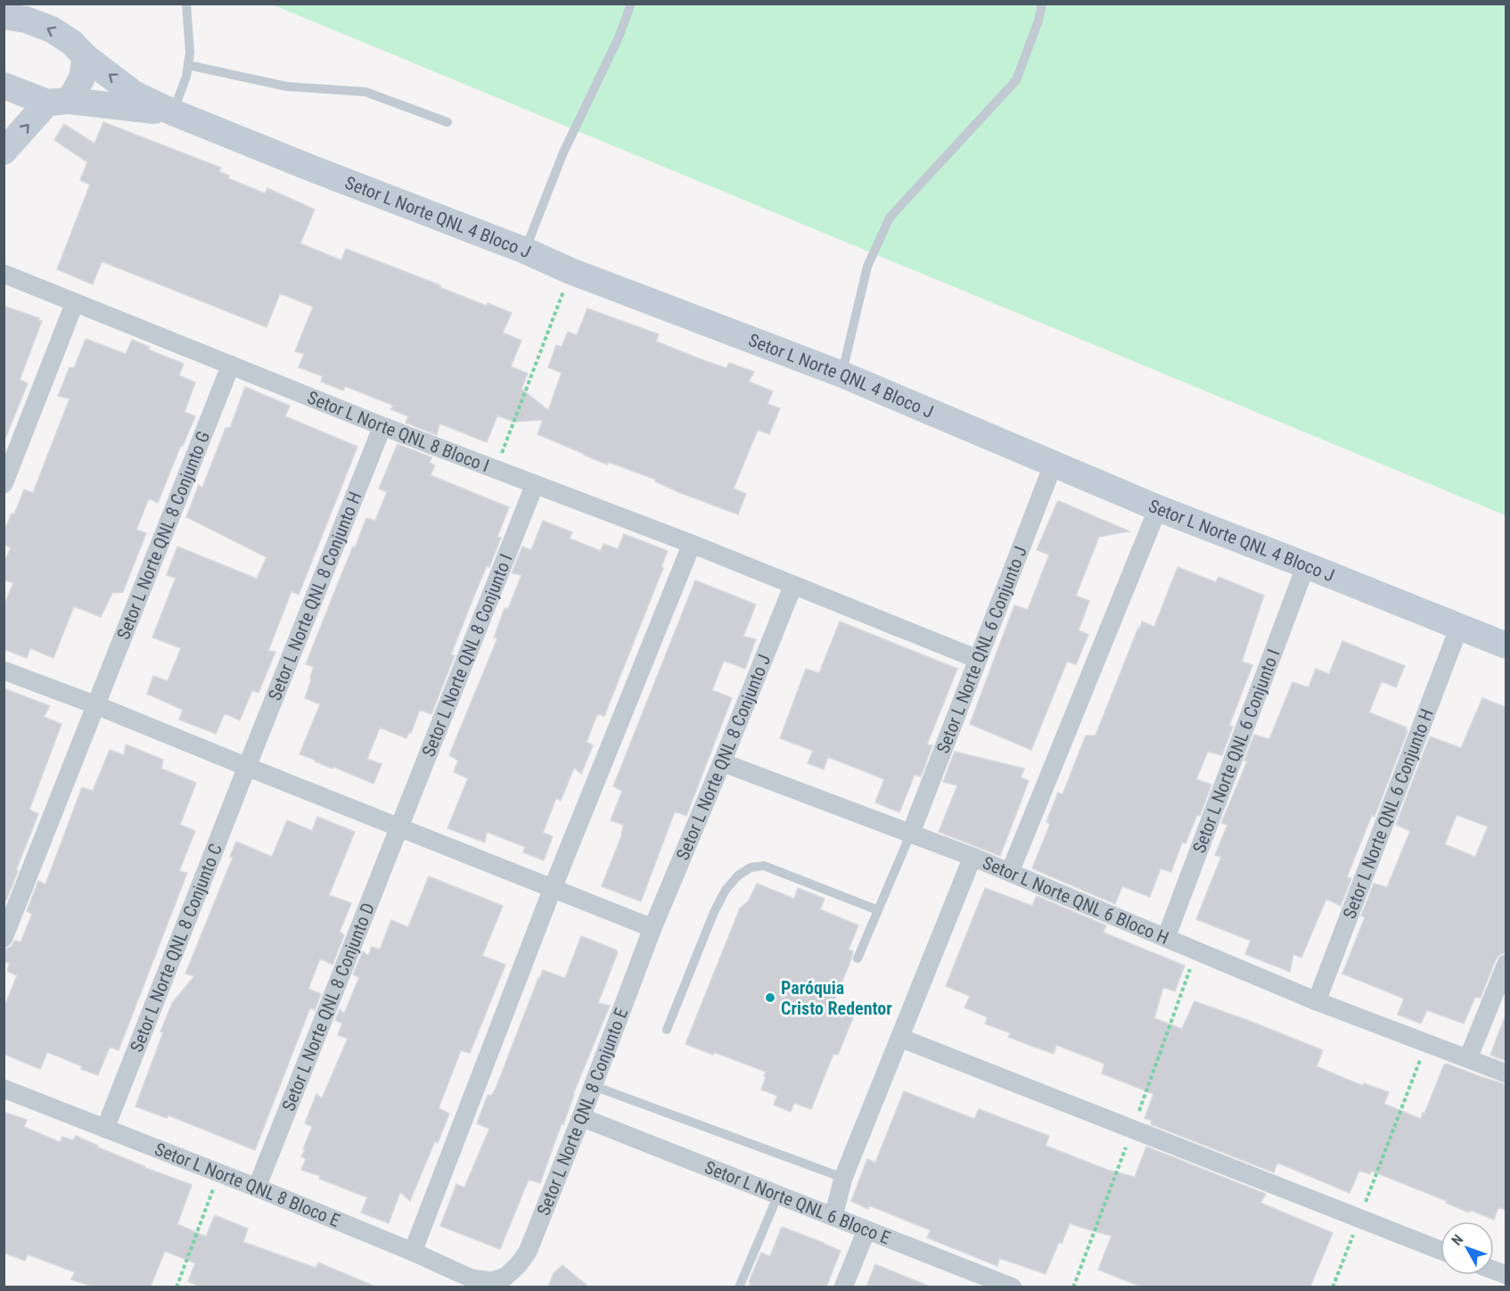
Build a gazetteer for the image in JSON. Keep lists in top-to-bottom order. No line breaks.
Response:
{"streets":{"street":["Setor L Norte QNL 4 Bloco J","Setor L Norte QNL 8 Bloco I","Setor L Norte QNL 8 Conjunto G","Setor L Norte QNL 8 Conjunto H","Setor L Norte QNL 6 Conjunto J","Setor L Norte QNL 8 Conjunto I","Setor L Norte QNL 6 Conjunto I","Setor L Norte QNL 8 Conjunto J","Setor L Norte QNL 6 Conjunto H","Setor L Norte QNL 6 Bloco H","Setor L Norte QNL 8 Conjunto C","Setor L Norte QNL 8 Conjunto D","Setor L Norte QNL 8 Conjunto E","Setor L Norte QNL 8 Bloco E","Setor L Norte QNL 6 Bloco E"]},"crossings":[["Setor L Norte QNL 4 Bloco J","Setor L Norte QNL 6 Conjunto J"],["Setor L Norte QNL 4 Bloco J","Setor L Norte QNL 6 Conjunto I"],["Setor L Norte QNL 4 Bloco J","Setor L Norte QNL 6 Conjunto H"],["Setor L Norte QNL 8 Bloco I","Setor L Norte QNL 8 Conjunto G"],["Setor L Norte QNL 8 Bloco I","Setor L Norte QNL 8 Conjunto H"],["Setor L Norte QNL 8 Bloco I","Setor L Norte QNL 6 Conjunto J"],["Setor L Norte QNL 8 Bloco I","Setor L Norte QNL 8 Conjunto I"],["Setor L Norte QNL 8 Bloco I","Setor L Norte QNL 8 Conjunto J"],["Setor L Norte QNL 8 Conjunto H","Setor L Norte QNL 8 Conjunto C"],["Setor L Norte QNL 6 Conjunto J","Setor L Norte QNL 6 Bloco H"],["Setor L Norte QNL 8 Conjunto I","Setor L Norte QNL 8 Conjunto D"],["Setor L Norte QNL 6 Conjunto I","Setor L Norte QNL 6 Bloco H"],["Setor L Norte QNL 8 Conjunto J","Setor L Norte QNL 6 Bloco H"],["Setor L Norte QNL 8 Conjunto J","Setor L Norte QNL 8 Conjunto E"],["Setor L Norte QNL 6 Conjunto H","Setor L Norte QNL 6 Bloco H"],["Setor L Norte QNL 8 Conjunto C","Setor L Norte QNL 8 Bloco E"],["Setor L Norte QNL 8 Conjunto D","Setor L Norte QNL 8 Bloco E"],["Setor L Norte QNL 8 Conjunto E","Setor L Norte QNL 8 Bloco E"],["Setor L Norte QNL 8 Conjunto E","Setor L Norte QNL 6 Bloco E"]],"places":["Paróquia Cristo Redentor"],"north":"top left"}
